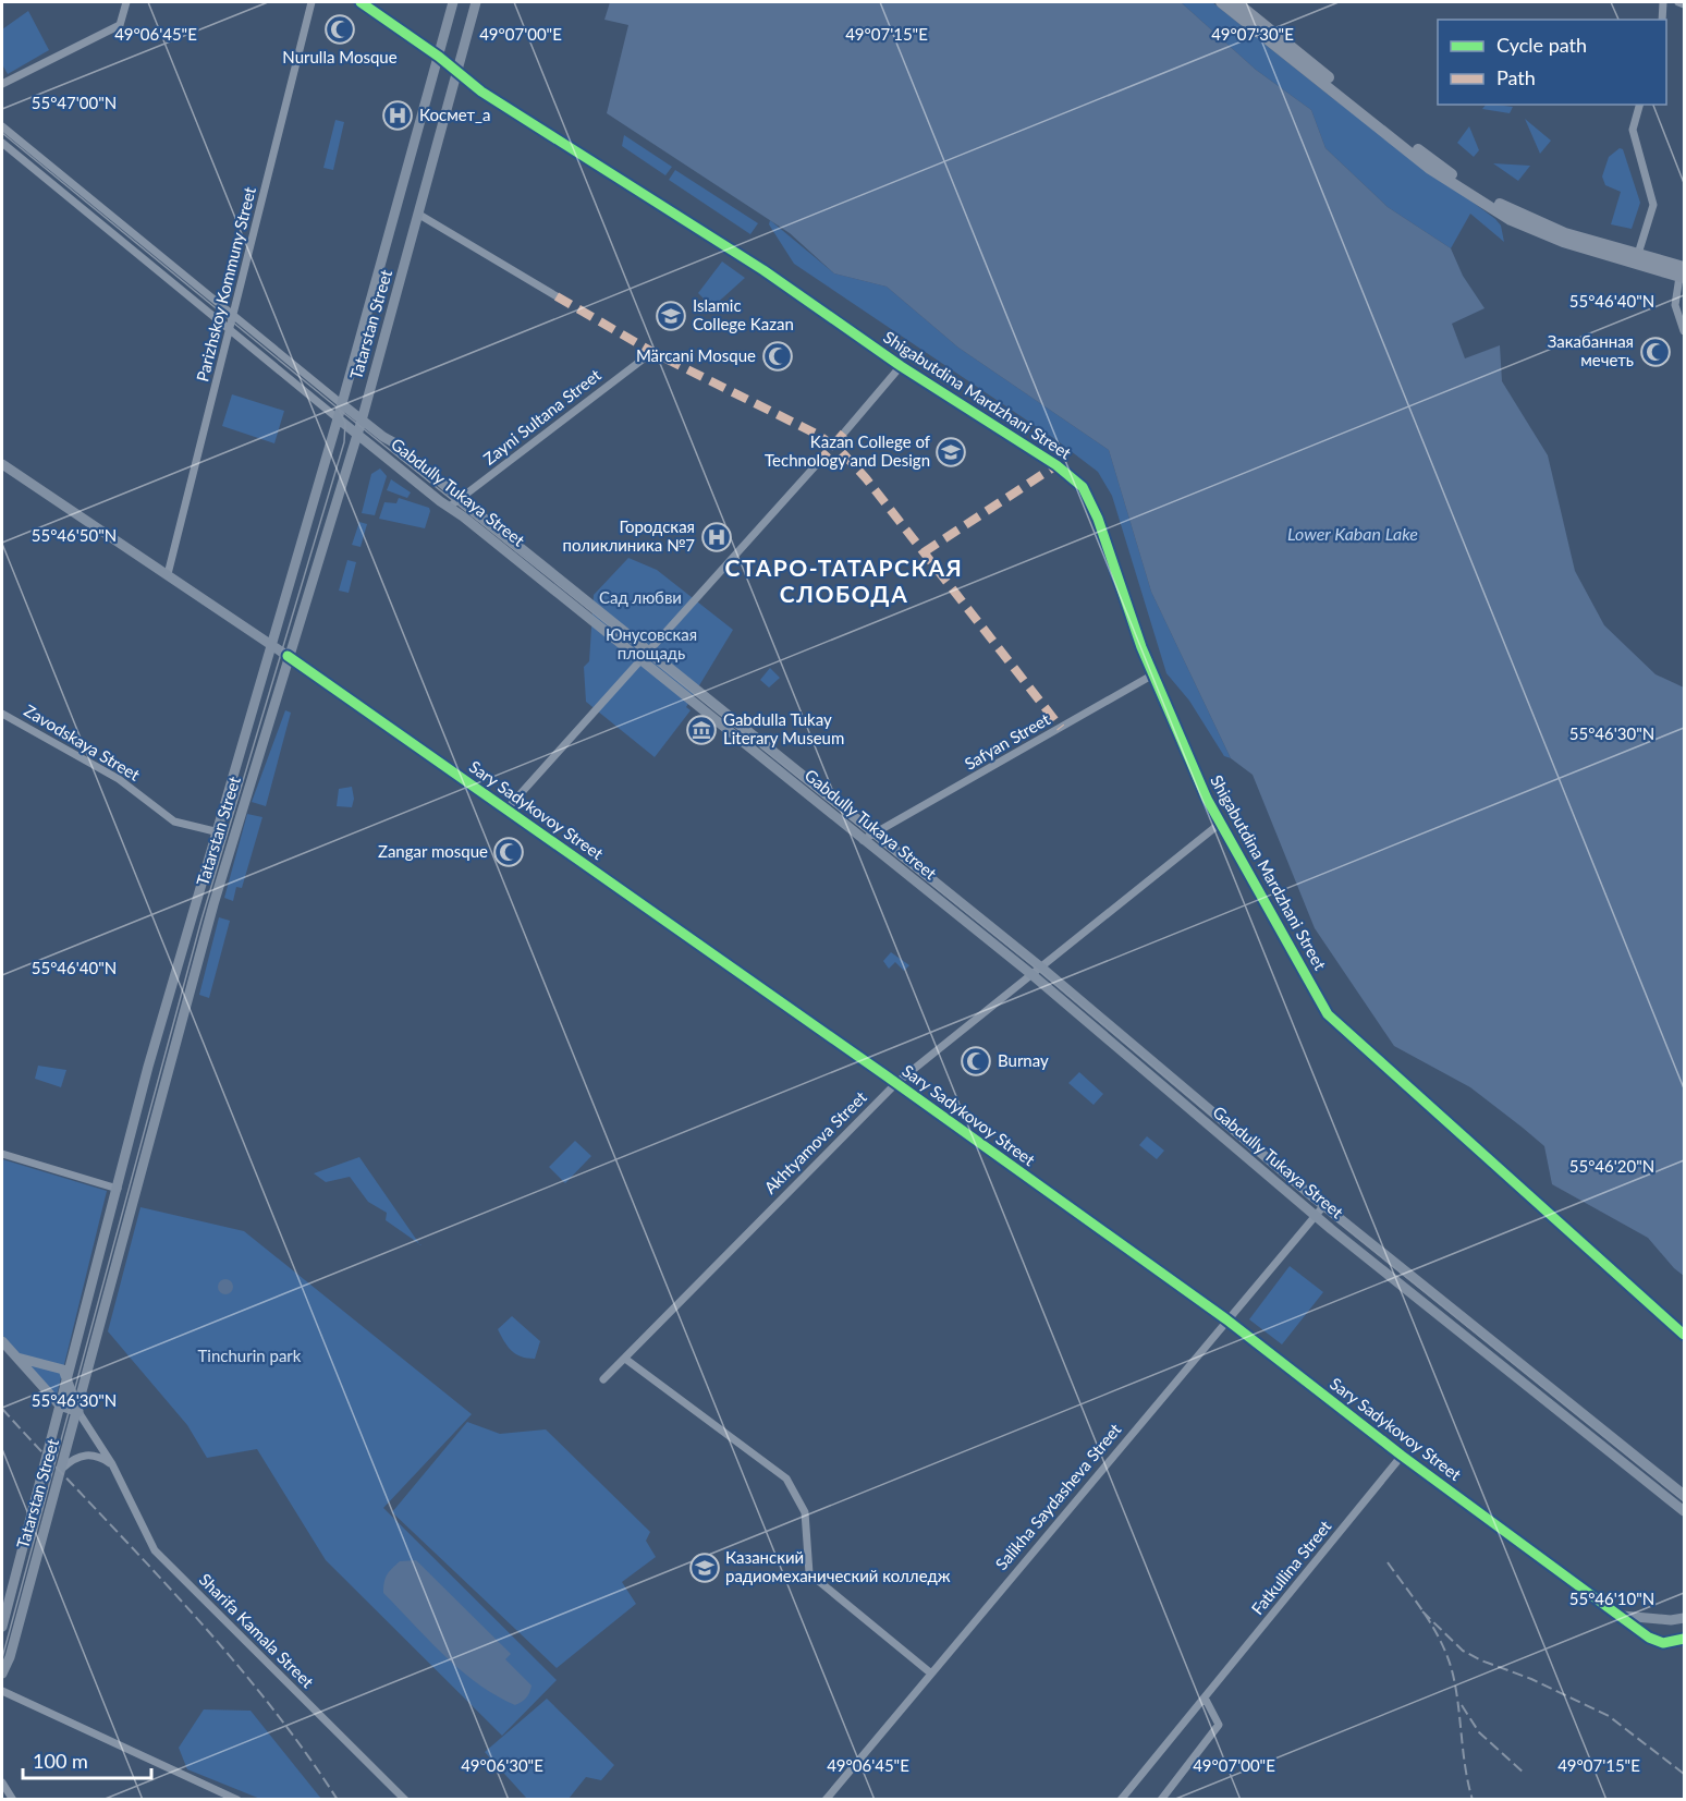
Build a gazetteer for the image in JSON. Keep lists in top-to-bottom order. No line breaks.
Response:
{"streets":{"main road":["Tatarstan Street","Gabdully Tukaya Street","Sary Sadykovoy Street"],"street":["Parizhskoy Kommuny Street","Shigabutdina Mardzhani Street","Zayni Sultana Street","Safyan Street","Zavodskaya Street","Akhtyamova Street","Salikha Saydasheva Street","Fatkullina Street","Sharifa Kamala Street"]},"crossings":[["Parizhskoy Kommuny Street","Gabdully Tukaya Street"],["Parizhskoy Kommuny Street","Sary Sadykovoy Street"],["Tatarstan Street","Shigabutdina Mardzhani Street"],["Tatarstan Street","Gabdully Tukaya Street"],["Tatarstan Street","Zavodskaya Street"],["Tatarstan Street","Sary Sadykovoy Street"],["Tatarstan Street","Sharifa Kamala Street"],["Shigabutdina Mardzhani Street","Safyan Street"],["Shigabutdina Mardzhani Street","Akhtyamova Street"],["Zayni Sultana Street","Gabdully Tukaya Street"],["Gabdully Tukaya Street","Safyan Street"],["Gabdully Tukaya Street","Akhtyamova Street"],["Gabdully Tukaya Street","Salikha Saydasheva Street"],["Sary Sadykovoy Street","Akhtyamova Street"],["Sary Sadykovoy Street","Salikha Saydasheva Street"],["Sary Sadykovoy Street","Fatkullina Street"]],"districts":["СТАРО-ТАТАРСКАЯ СЛОБОДА"],"water":["Lower Kaban Lake"],"parks":["Сад любви","Юнусовская площадь","Tinchurin park"],"places":{"mosque":["Nurulla Mosque","Закабанная мечеть","Märcani Mosque","Zangar mosque","Burnay"],"hospital":["Космет_а","Городская поликлиника №7"],"school or university":["Islamic College Kazan","Kazan College of Technology and Design","Казанский радиомеханический колледж"],"museum":["Gabdulla Tukay Literary Museum"]},"legend":["Cycle path","Path"],"scale_bar":"100 m","coordinates":["49°06'45\"E","49°07'00\"E","49°07'15\"E","49°07'30\"E","55°47'00\"N","55°46'40\"N","55°46'50\"N","55°46'30\"N","55°46'20\"N","55°46'10\"N","49°06'30\"E"]}
